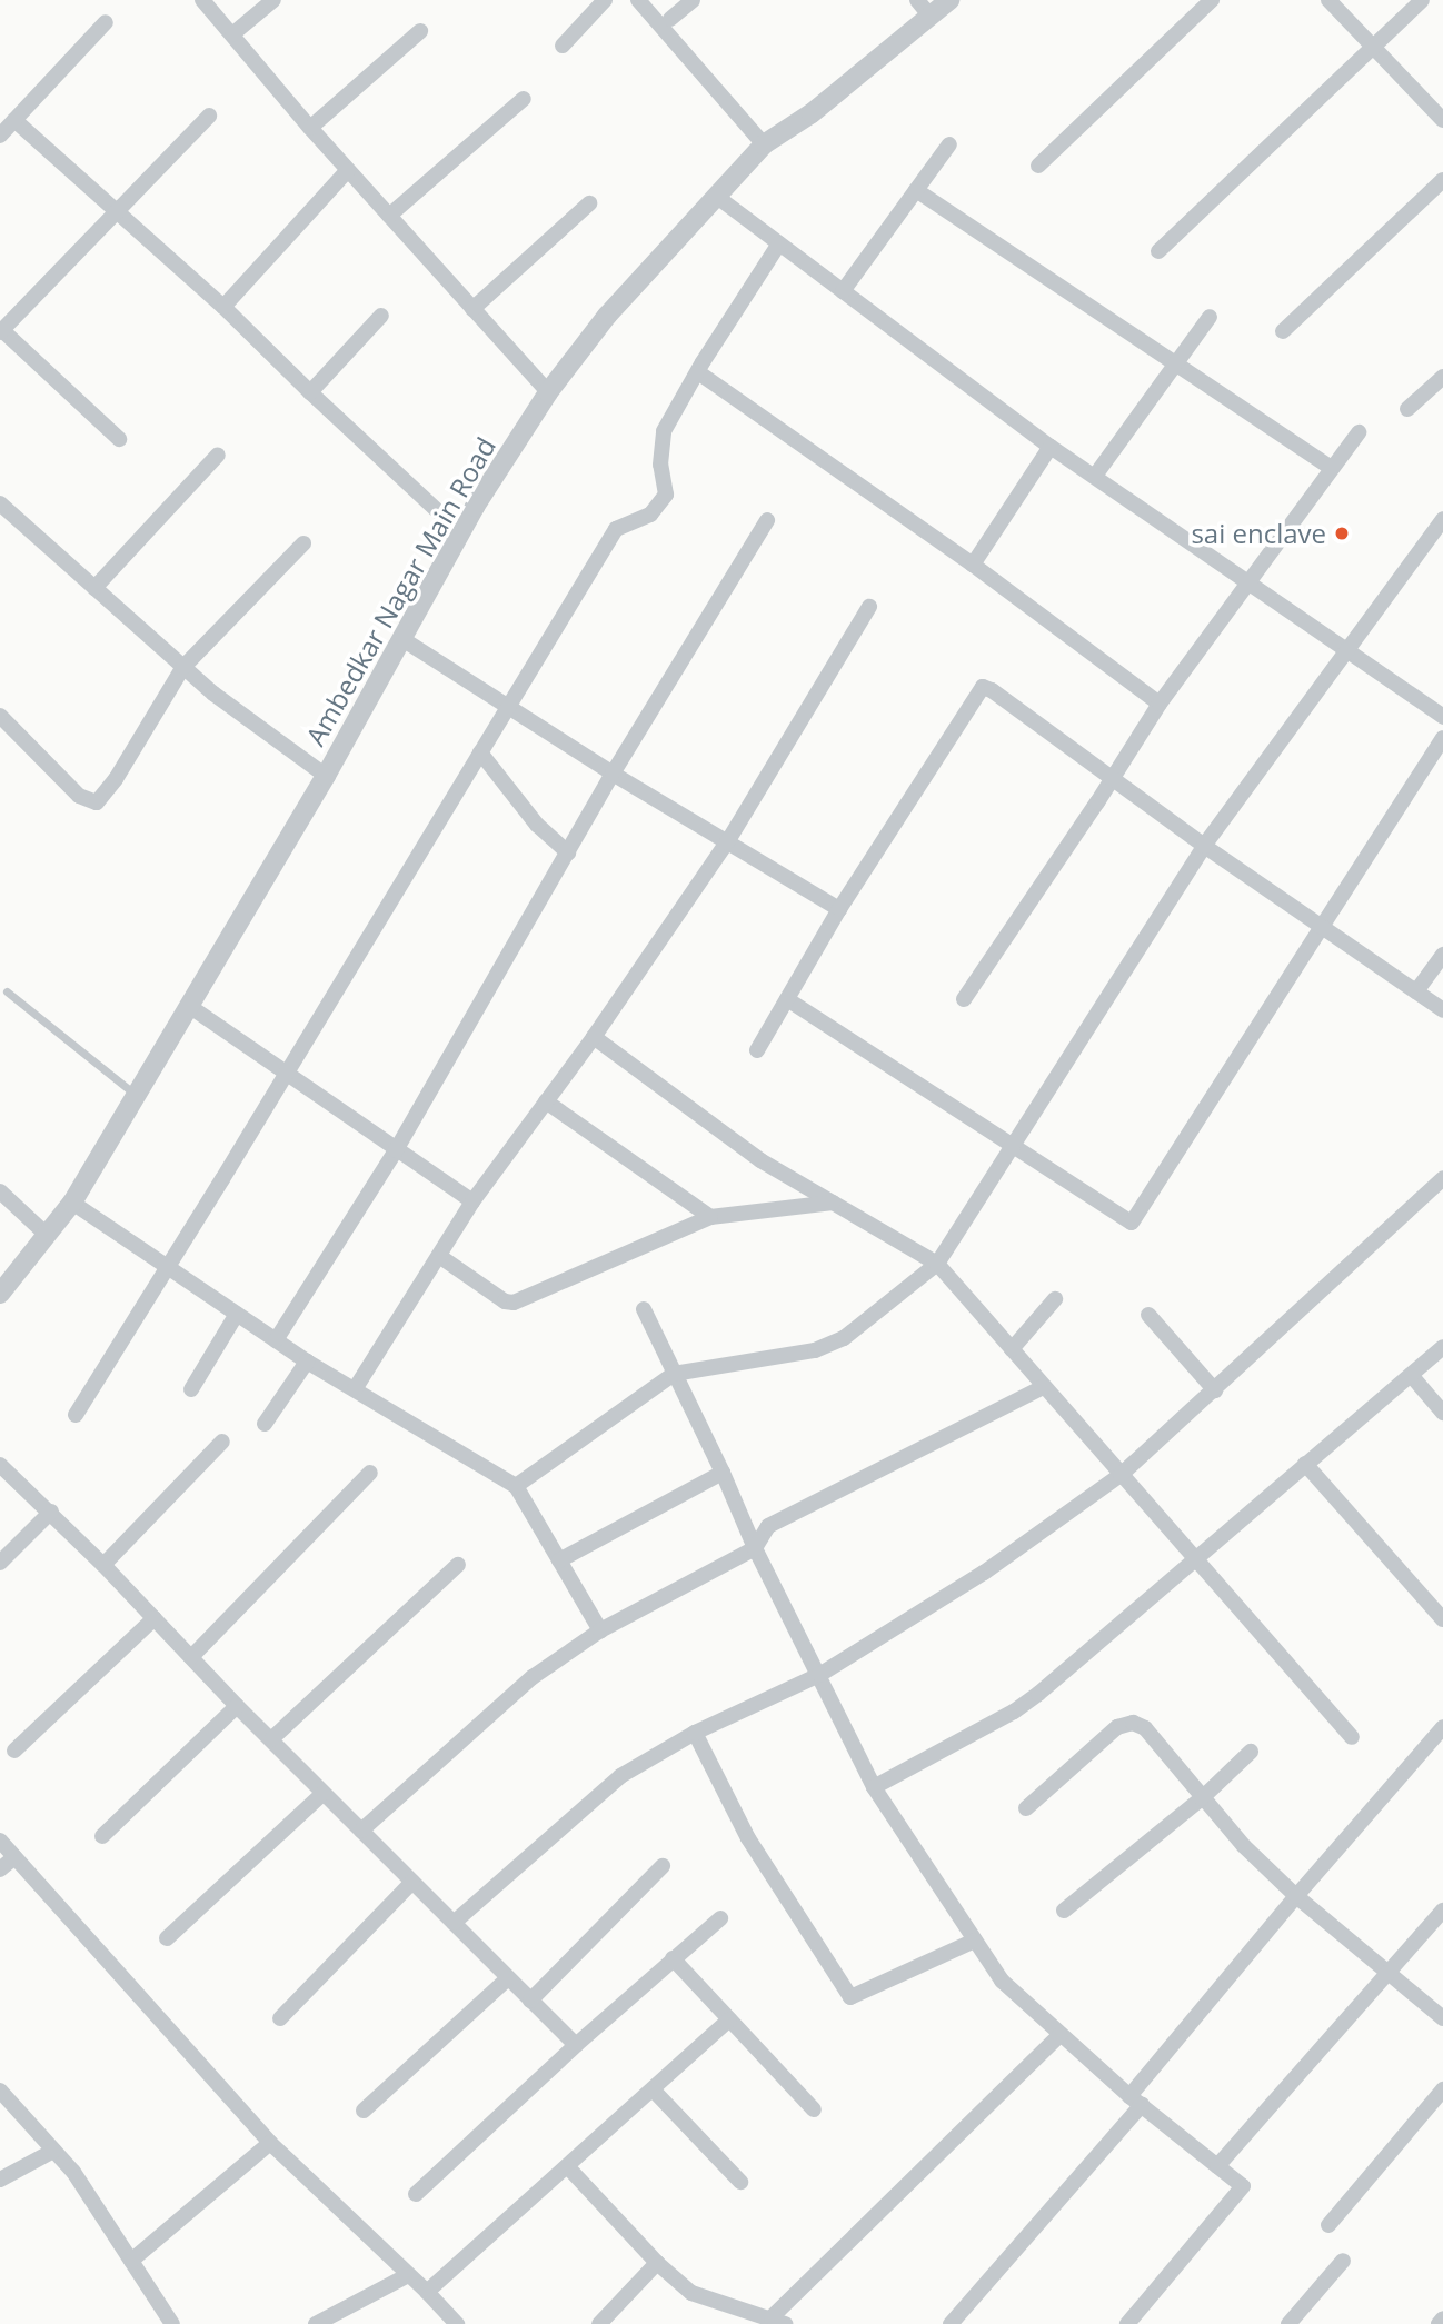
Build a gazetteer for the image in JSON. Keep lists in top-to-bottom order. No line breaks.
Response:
{"streets":{"street":["Ambedkar Nagar Main Road"]},"places":["sai enclave"]}
